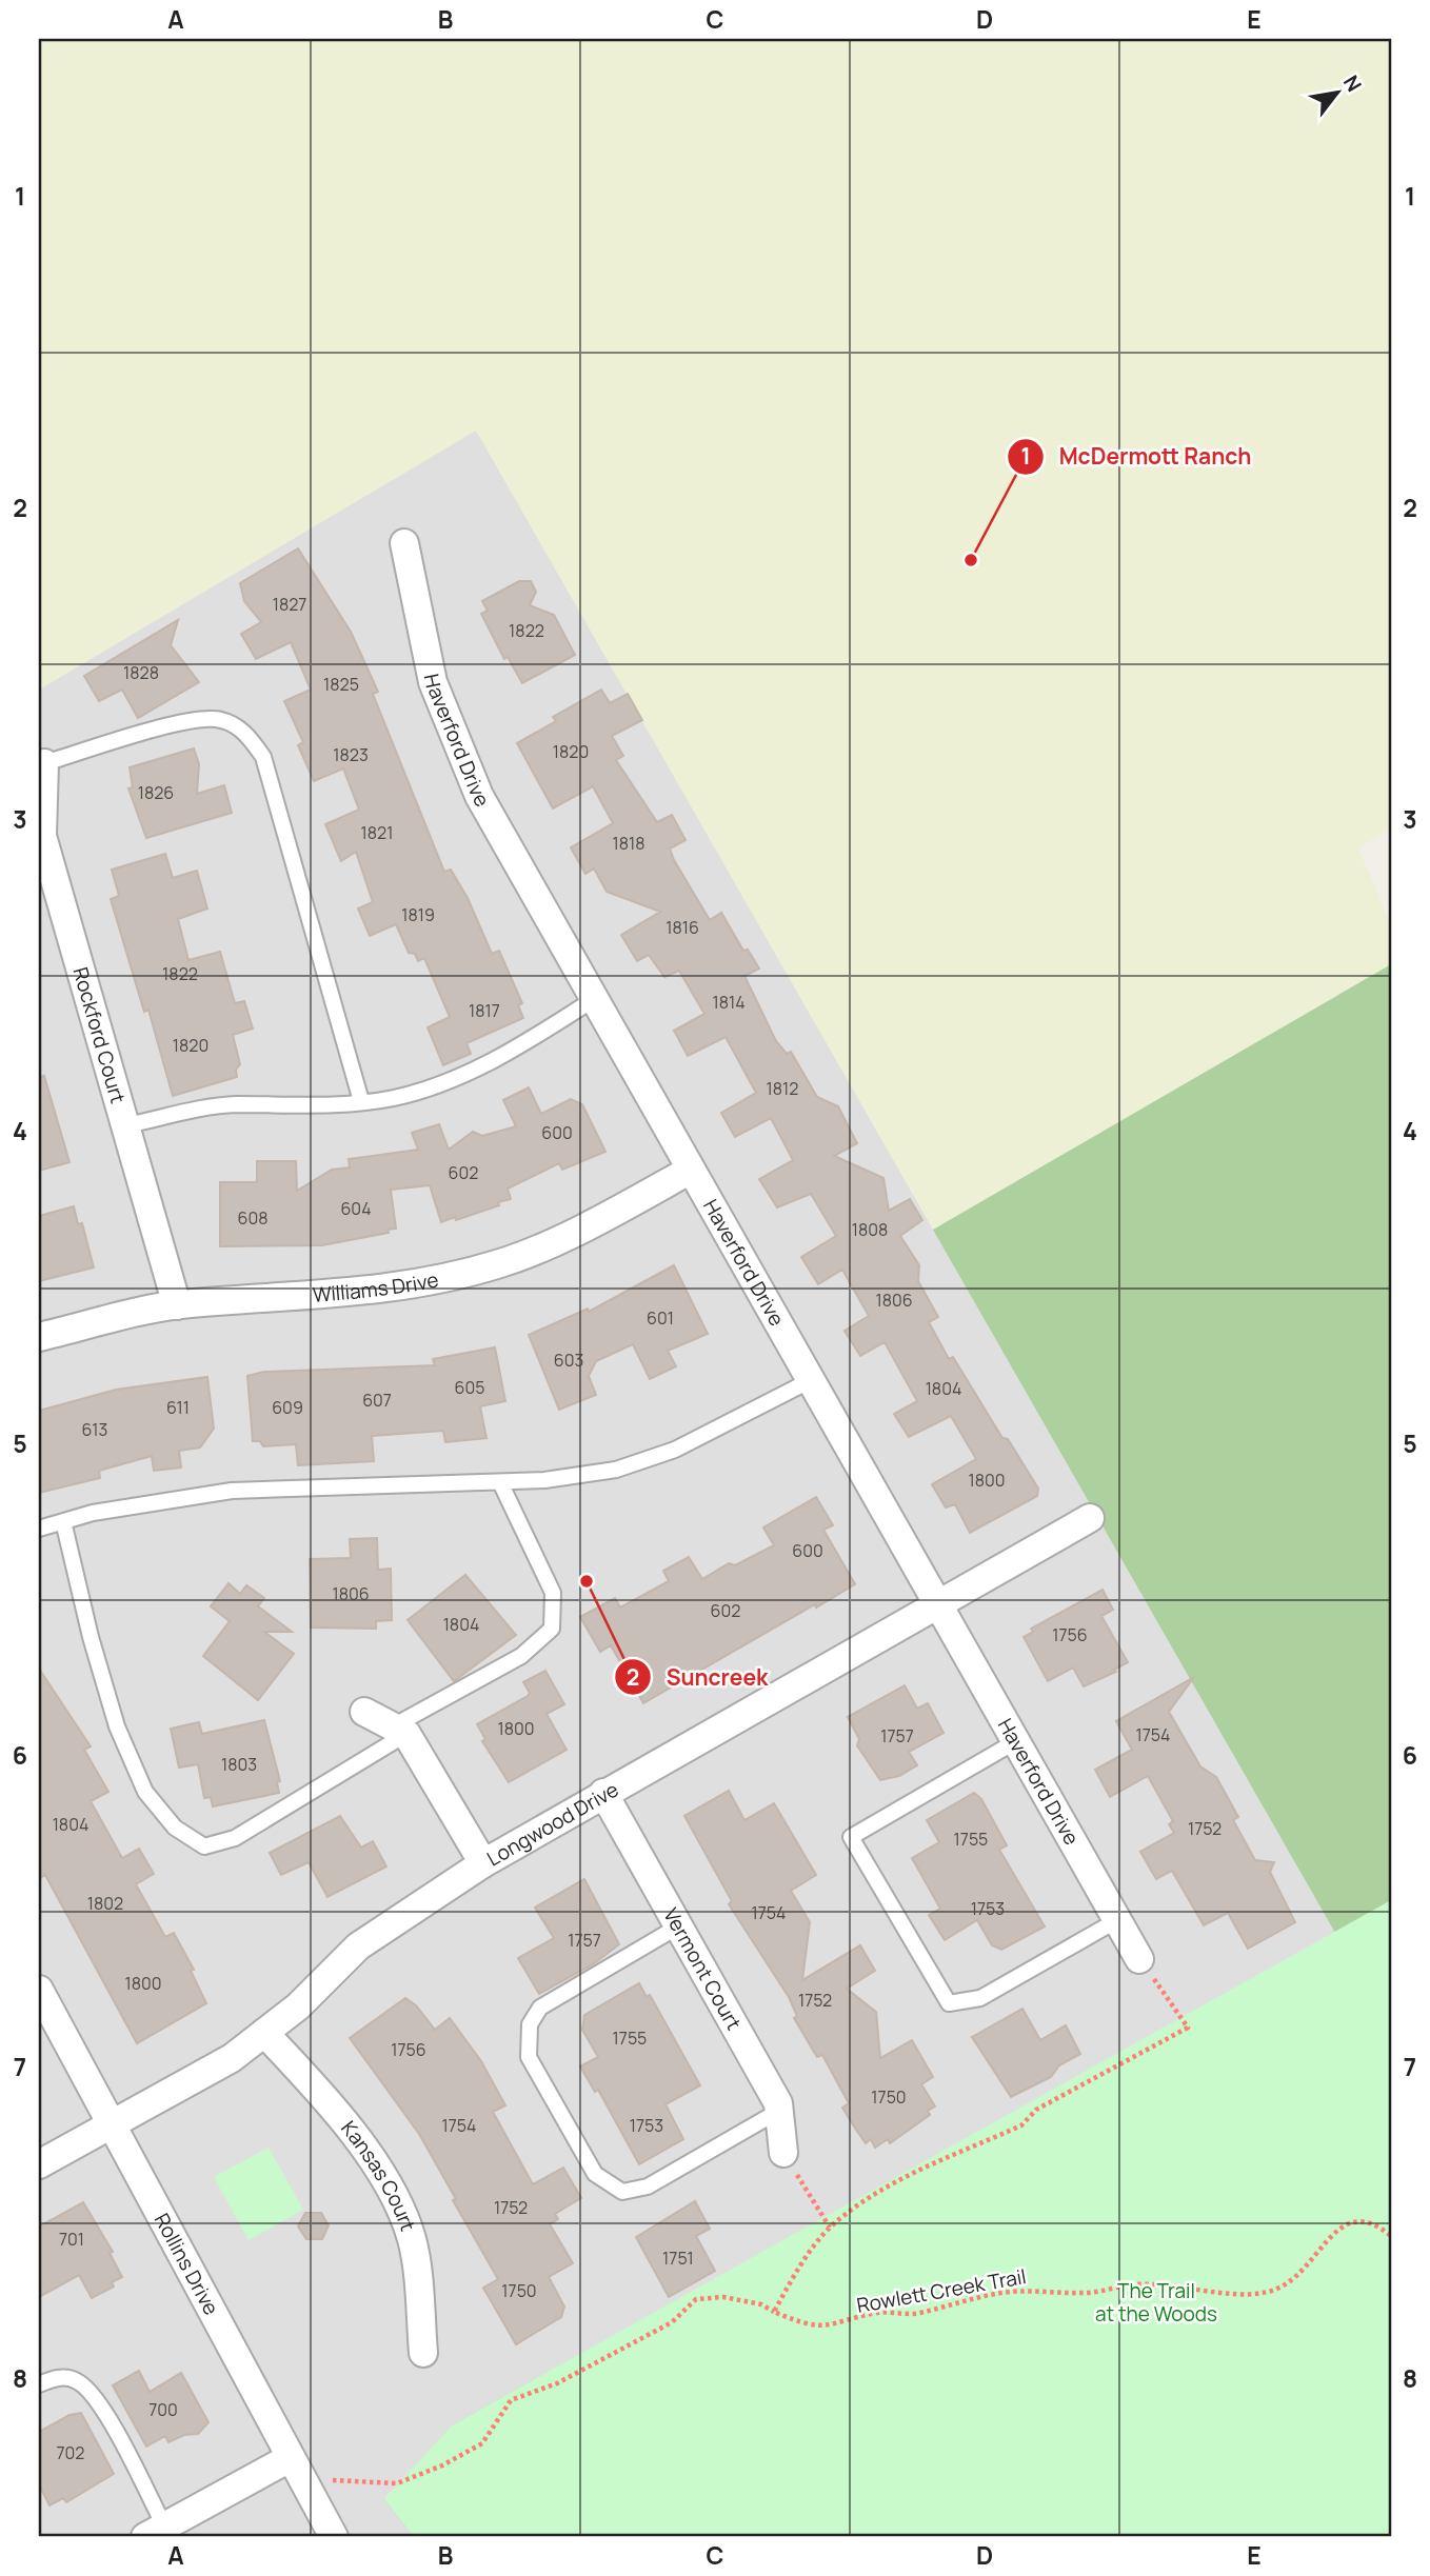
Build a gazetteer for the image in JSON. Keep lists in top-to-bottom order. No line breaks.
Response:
{"streets":{"street":["Haverford Drive","Rockford Court","Williams Drive","Longwood Drive","Vermont Court","Kansas Court","Rollins Drive"],"path":["Rowlett Creek Trail"]},"crossings":[["Haverford Drive","Williams Drive"],["Haverford Drive","Longwood Drive"],["Rockford Court","Williams Drive"],["Longwood Drive","Vermont Court"],["Longwood Drive","Kansas Court"],["Longwood Drive","Rollins Drive"],["Rollins Drive","Rowlett Creek Trail"]],"parks":["The Trail at the Woods"],"places":["McDermott Ranch","Suncreek"],"house_numbers":["1827","1822","1828","1825","1820","1823","1826","1821","1818","1819","1816","1822","1814","1817","1820","1812","600","602","604","608","1808","1806","601","603","605","1804","607","611","609","613","1800","600","1806","602","1804","1756","1800","1754","1757","1803","1804","1752","1755","1802","1753","1754","1757","1800","1752","1755","1756","1750","1754","1753","1752","701","1751","1750","700","702"],"north":"top right","grid":{"columns":["A","B","C","D","E"],"rows":["1","2","3","4","5","6","7","8"]}}
